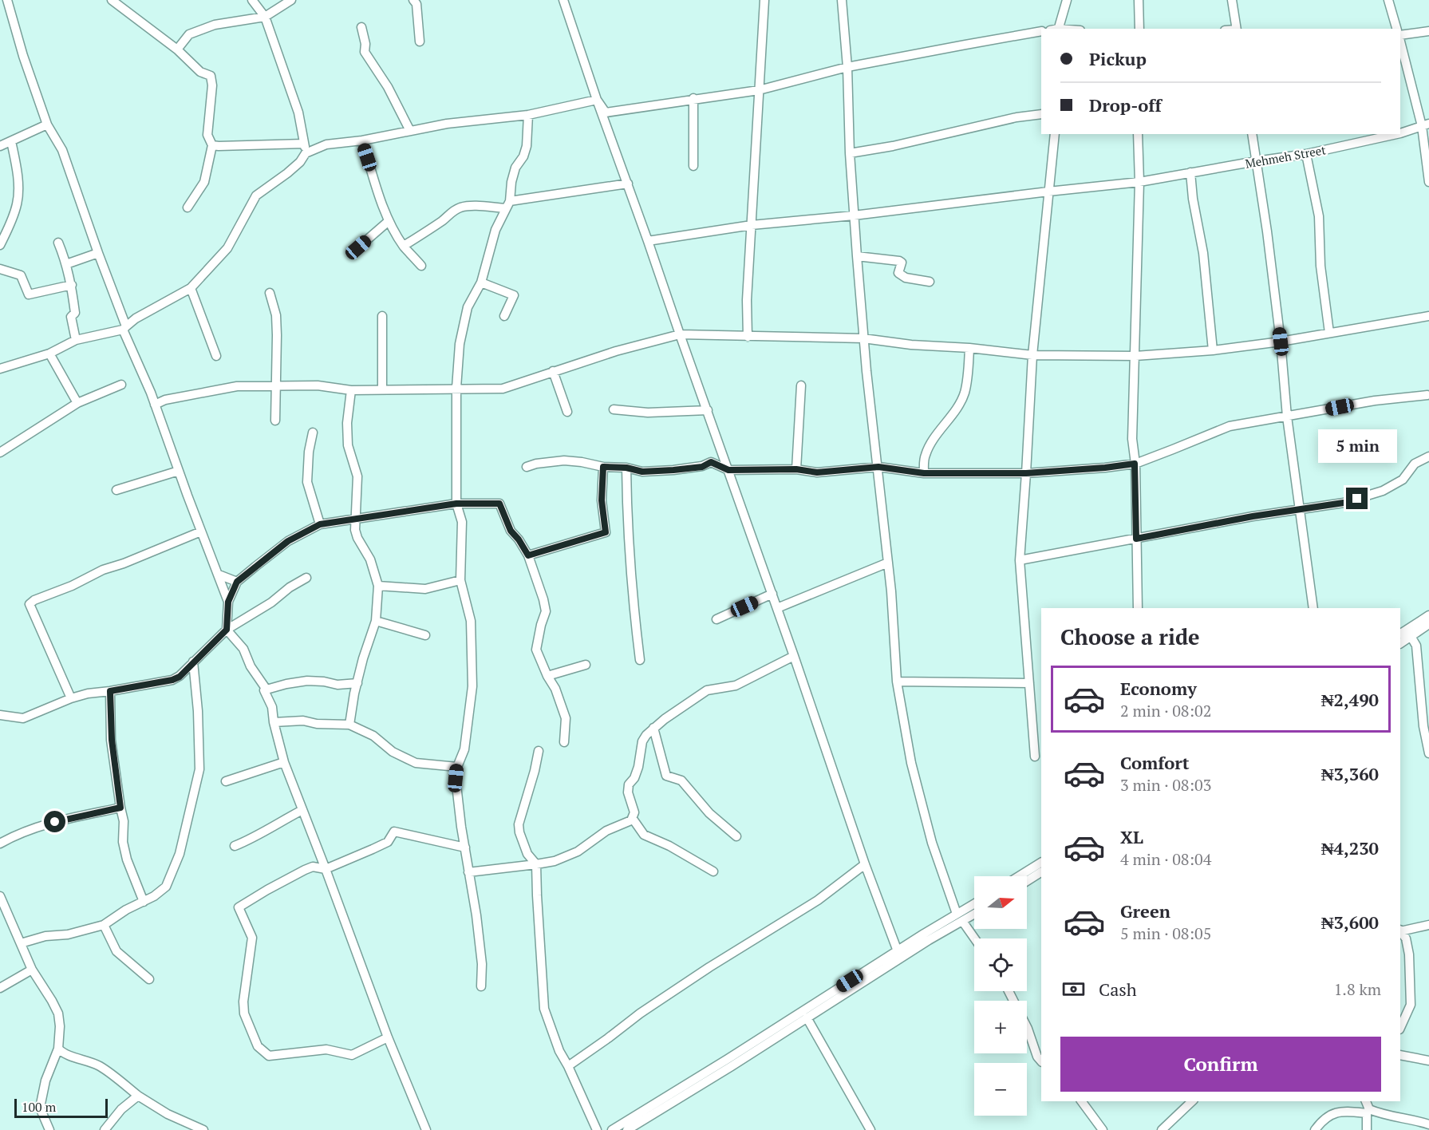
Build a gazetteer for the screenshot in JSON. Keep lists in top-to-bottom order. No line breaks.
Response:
{"streets":{"street":["Mehmeh Street"]},"scale_bar":"100 m","north":"right","page":{"banner":["Pickup","Drop-off"],"bubble":"5 min","heading":"Choose a ride","list":[{"name":"Economy","note":"2 min · 08:02","value":"₦2,490"},{"name":"Comfort","note":"3 min · 08:03","value":"₦3,360"},{"name":"XL","note":"4 min · 08:04","value":"₦4,230"},{"name":"Green","note":"5 min · 08:05","value":"₦3,600"}],"map_buttons":["+","−"],"pay":["Cash","1.8 km"],"buttons":"Confirm","scale":"100 m"}}
